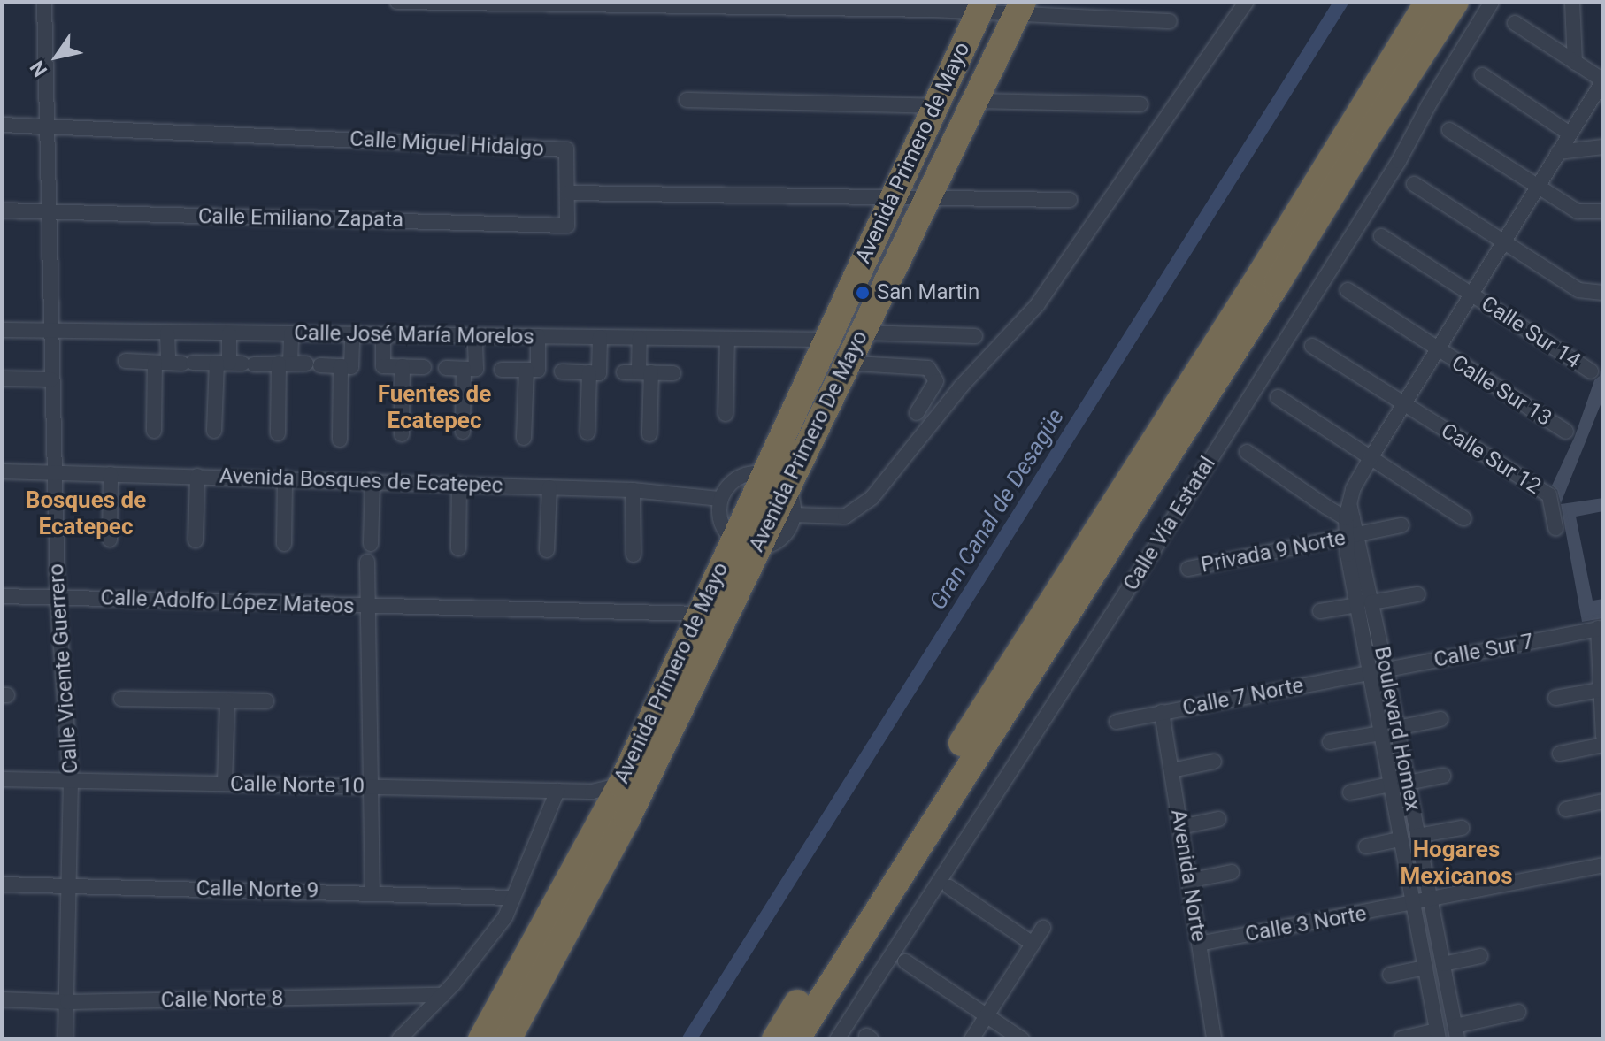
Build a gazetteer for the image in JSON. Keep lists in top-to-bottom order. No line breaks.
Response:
{"streets":{"highway":["Avenida Primero de Mayo","Avenida Primero De Mayo"],"street":["Calle Miguel Hidalgo","Calle Emiliano Zapata","Calle Sur 14","Calle José María Morelos","Calle Sur 13","Calle Sur 12","Avenida Bosques de Ecatepec","Calle Vía Estatal","Privada 9 Norte","Calle Adolfo López Mateos","Calle Sur 7","Calle Vicente Guerrero","Calle 7 Norte","Boulevard Homex","Calle Norte 10","Avenida Norte","Calle Norte 9","Calle 3 Norte","Calle Norte 8"]},"crossings":[["Calle Miguel Hidalgo","Calle Emiliano Zapata"],["Calle Miguel Hidalgo","Calle Vicente Guerrero"],["Avenida Primero de Mayo","Calle José María Morelos"],["Avenida Primero de Mayo","Avenida Primero De Mayo"],["Avenida Primero de Mayo","Calle Adolfo López Mateos"],["Avenida Primero de Mayo","Calle Norte 10"],["Calle Emiliano Zapata","Calle Vicente Guerrero"],["Calle Sur 14","Boulevard Homex"],["Calle José María Morelos","Calle Vicente Guerrero"],["Calle Sur 13","Boulevard Homex"],["Avenida Primero De Mayo","Calle Norte 10"],["Calle Sur 12","Boulevard Homex"],["Avenida Bosques de Ecatepec","Calle Vicente Guerrero"],["Privada 9 Norte","Boulevard Homex"],["Calle Adolfo López Mateos","Calle Vicente Guerrero"],["Calle Adolfo López Mateos","Calle Norte 10"],["Calle Adolfo López Mateos","Calle Norte 9"],["Calle Sur 7","Calle 7 Norte"],["Calle Sur 7","Boulevard Homex"],["Calle Vicente Guerrero","Calle Norte 10"],["Calle Vicente Guerrero","Calle Norte 9"],["Calle Vicente Guerrero","Calle Norte 8"],["Calle 7 Norte","Boulevard Homex"],["Calle 7 Norte","Avenida Norte"],["Boulevard Homex","Calle 3 Norte"],["Avenida Norte","Calle 3 Norte"]],"districts":["Fuentes de Ecatepec","Bosques de Ecatepec","Hogares Mexicanos"],"water":["Gran Canal de Desagüe"],"places":["San Martin"],"north":"bottom left"}
